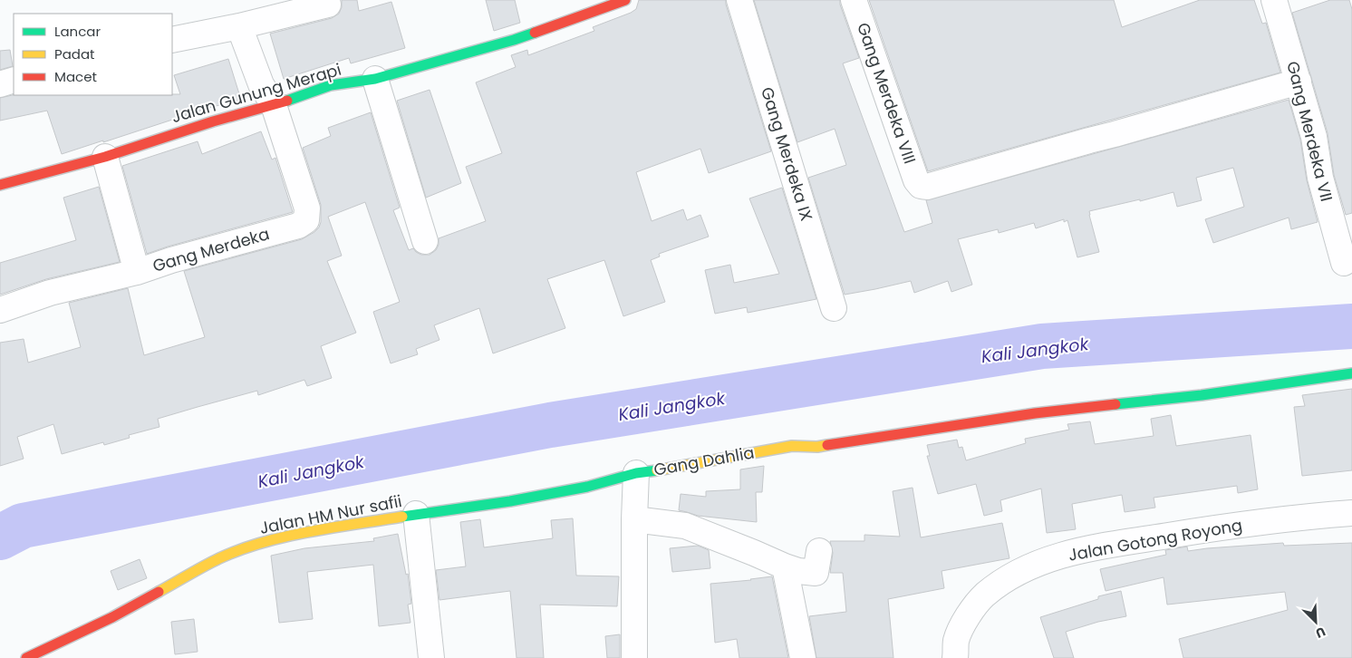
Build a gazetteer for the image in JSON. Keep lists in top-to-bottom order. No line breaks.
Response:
{"streets":{"street":["Jalan Gunung Merapi","Gang Merdeka VIII","Gang Merdeka VII","Gang Merdeka IX","Gang Merdeka","Gang Dahlia","Jalan HM Nur safii","Jalan Gotong Royong"]},"crossings":[["Jalan Gunung Merapi","Gang Merdeka"],["Gang Merdeka VIII","Gang Merdeka VII"],["Gang Dahlia","Jalan HM Nur safii"]],"water":["Kali Jangkok"],"legend":["Lancar","Padat","Macet"],"north":"bottom right"}
